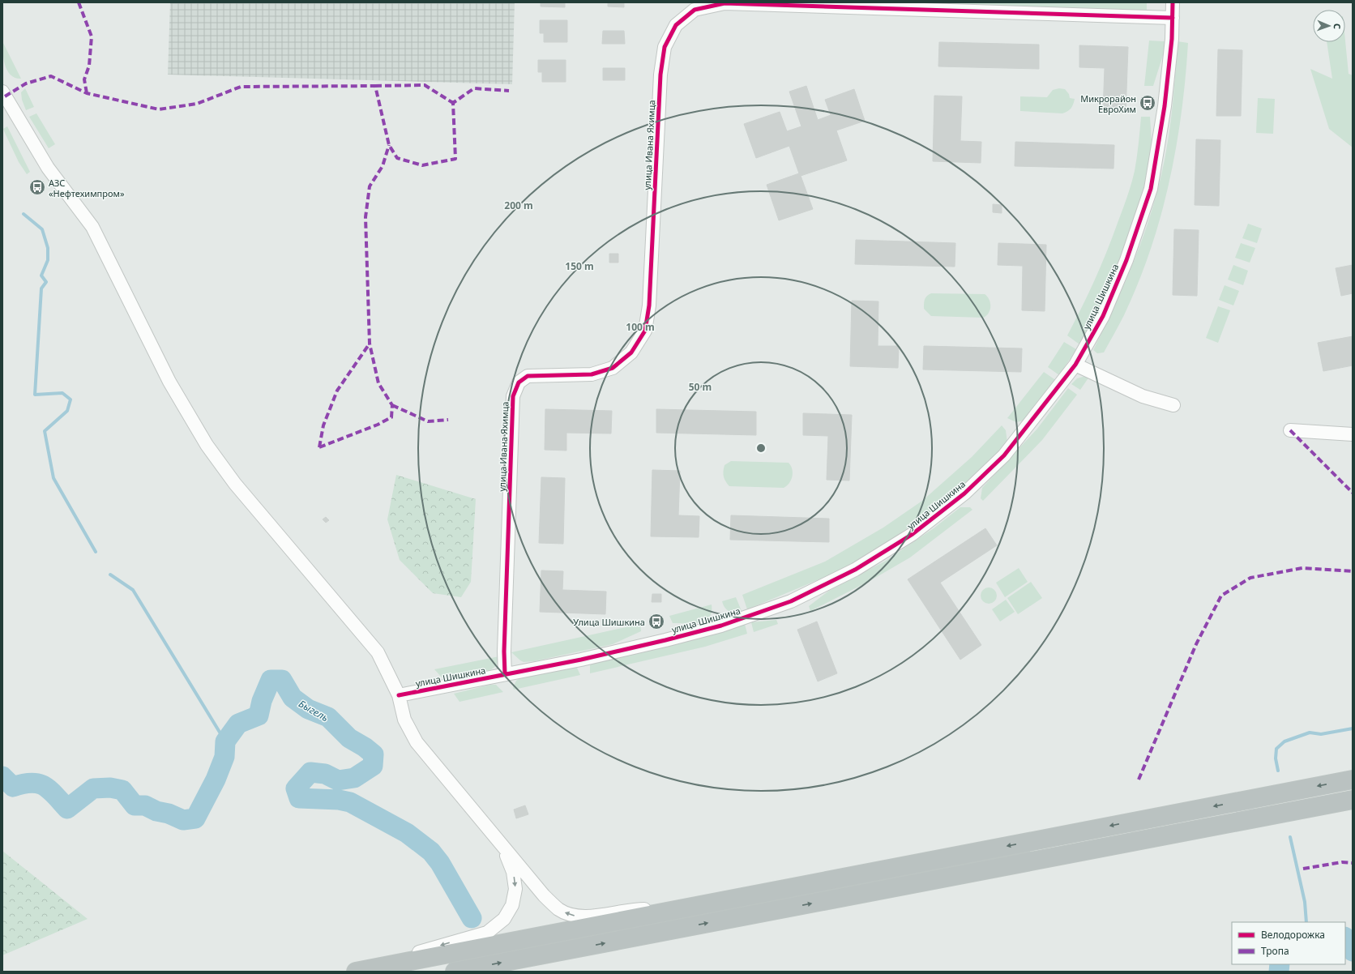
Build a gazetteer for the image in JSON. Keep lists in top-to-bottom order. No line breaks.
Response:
{"streets":{"street":["улица Ивана Яхимца","улица Шишкина"]},"crossings":[["улица Ивана Яхимца","улица Шишкина"]],"water":["Быгель"],"places":{"bus stop":["Микрорайон ЕвроХим","АЗС «Нефтехимпром»","Улица Шишкина"]},"legend":["Велодорожка","Тропа"],"north":"right","rings":["200 m","150 m","100 m","50 m"]}
